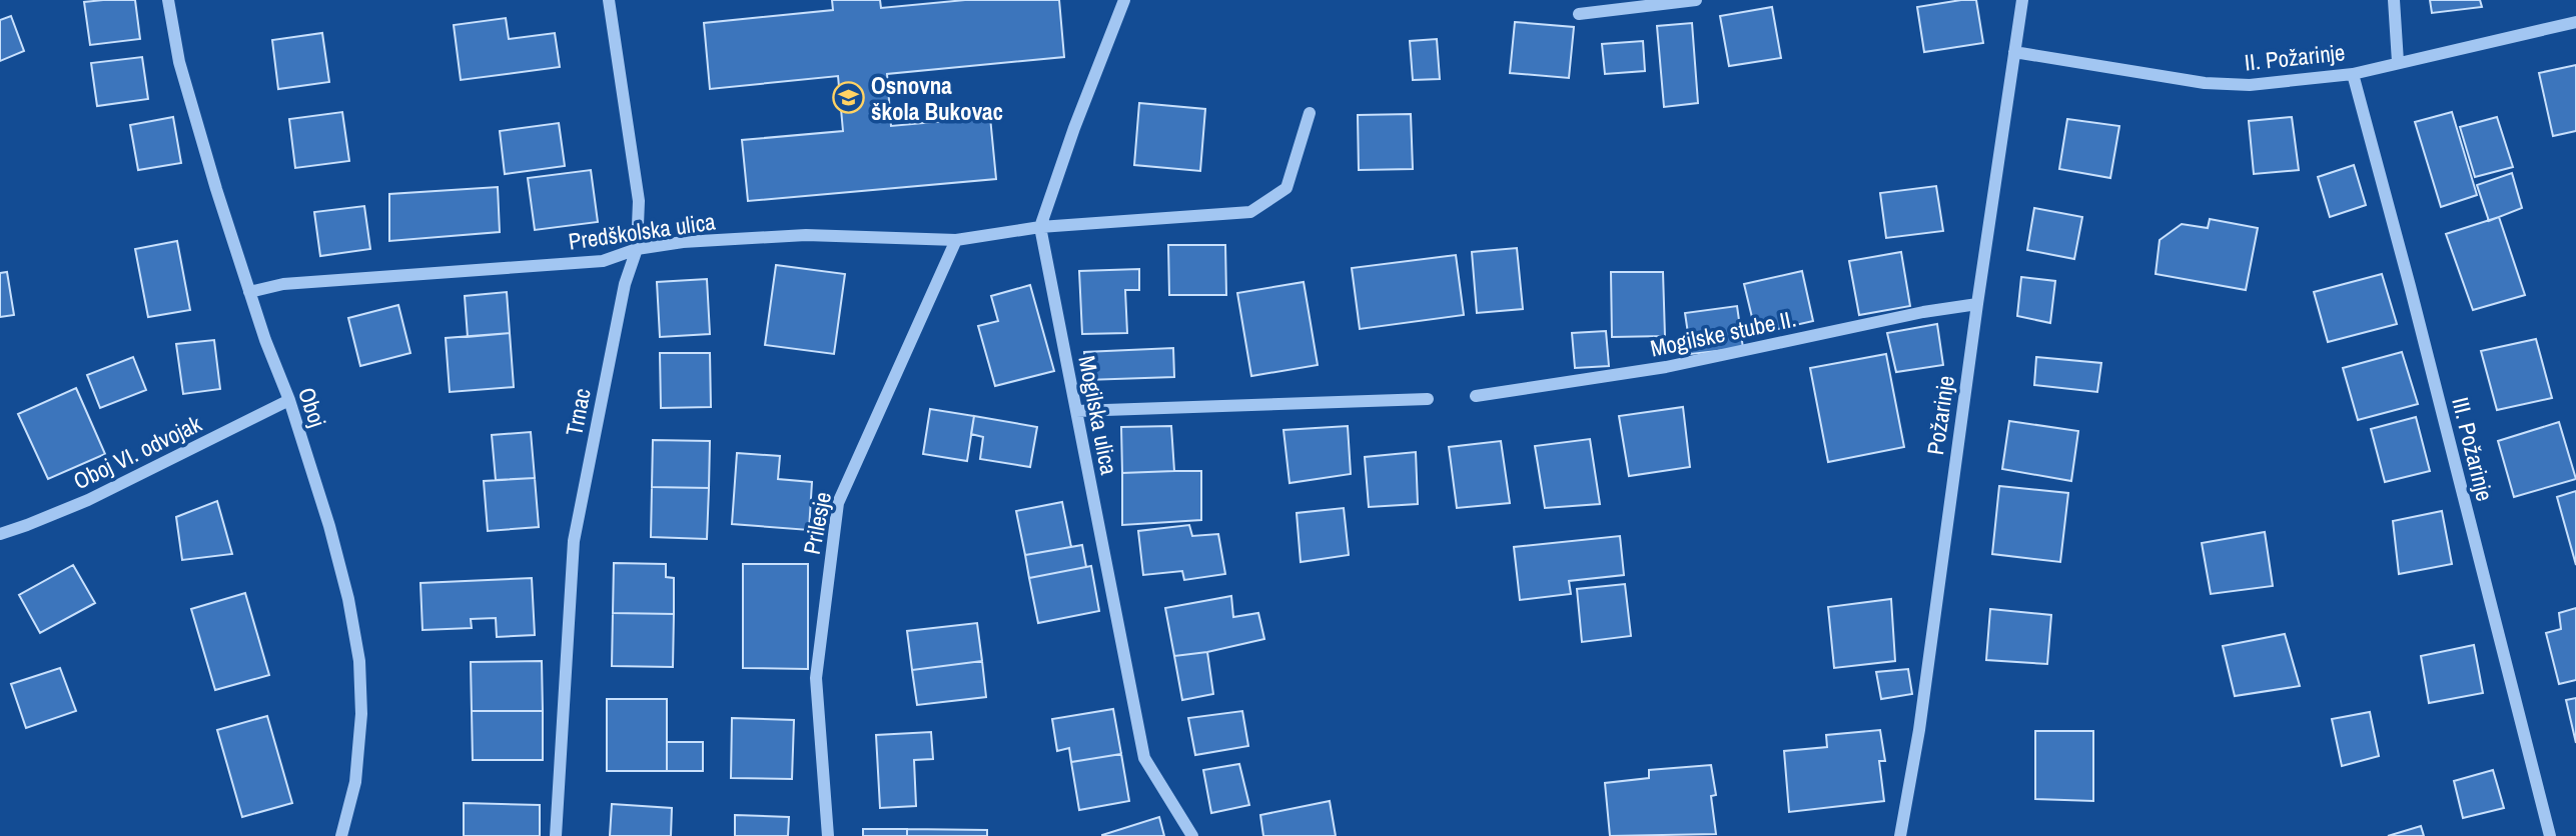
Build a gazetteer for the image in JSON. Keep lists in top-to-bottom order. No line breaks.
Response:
{"streets":{"street":["II. Požarinje","Predškolska ulica","Mogilske stube II.","Oboj","Trnac","Mogilska ulica","Požarinje","III. Požarinje","Oboj VI. odvojak","Prilesje"]},"crossings":[["II. Požarinje","Požarinje"],["II. Požarinje","III. Požarinje"],["Predškolska ulica","Oboj"],["Predškolska ulica","Trnac"],["Predškolska ulica","Mogilska ulica"],["Predškolska ulica","Prilesje"],["Mogilske stube II.","Požarinje"],["Oboj","Oboj VI. odvojak"]],"places":{"school or university":["Osnovna škola Bukovac"]}}
